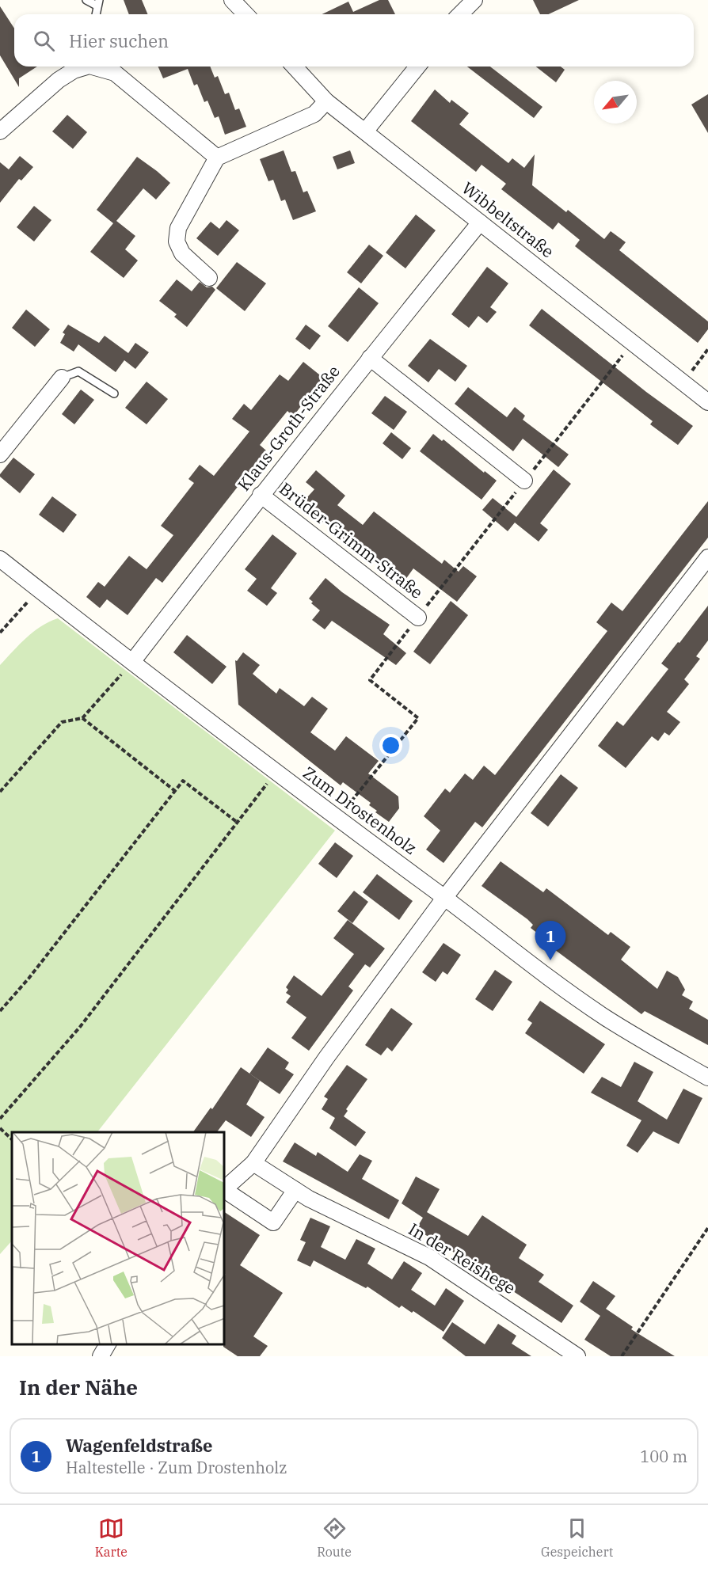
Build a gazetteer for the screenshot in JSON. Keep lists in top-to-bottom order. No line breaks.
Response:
{"streets":{"street":["Wibbeltstraße","Klaus-Groth-Straße","Brüder-Grimm-Straße","Zum Drostenholz","In der Reishege"]},"crossings":[["Wibbeltstraße","Klaus-Groth-Straße"],["Klaus-Groth-Straße","Brüder-Grimm-Straße"],["Klaus-Groth-Straße","Zum Drostenholz"]],"north":"bottom left","page":{"search":"Hier suchen","pins":"1","heading":"In der Nähe","list":[{"mark":"1","name":"Wagenfeldstraße","note":"Haltestelle · Zum Drostenholz","value":"100 m"}],"nav":["Karte","Route","Gespeichert"]}}
